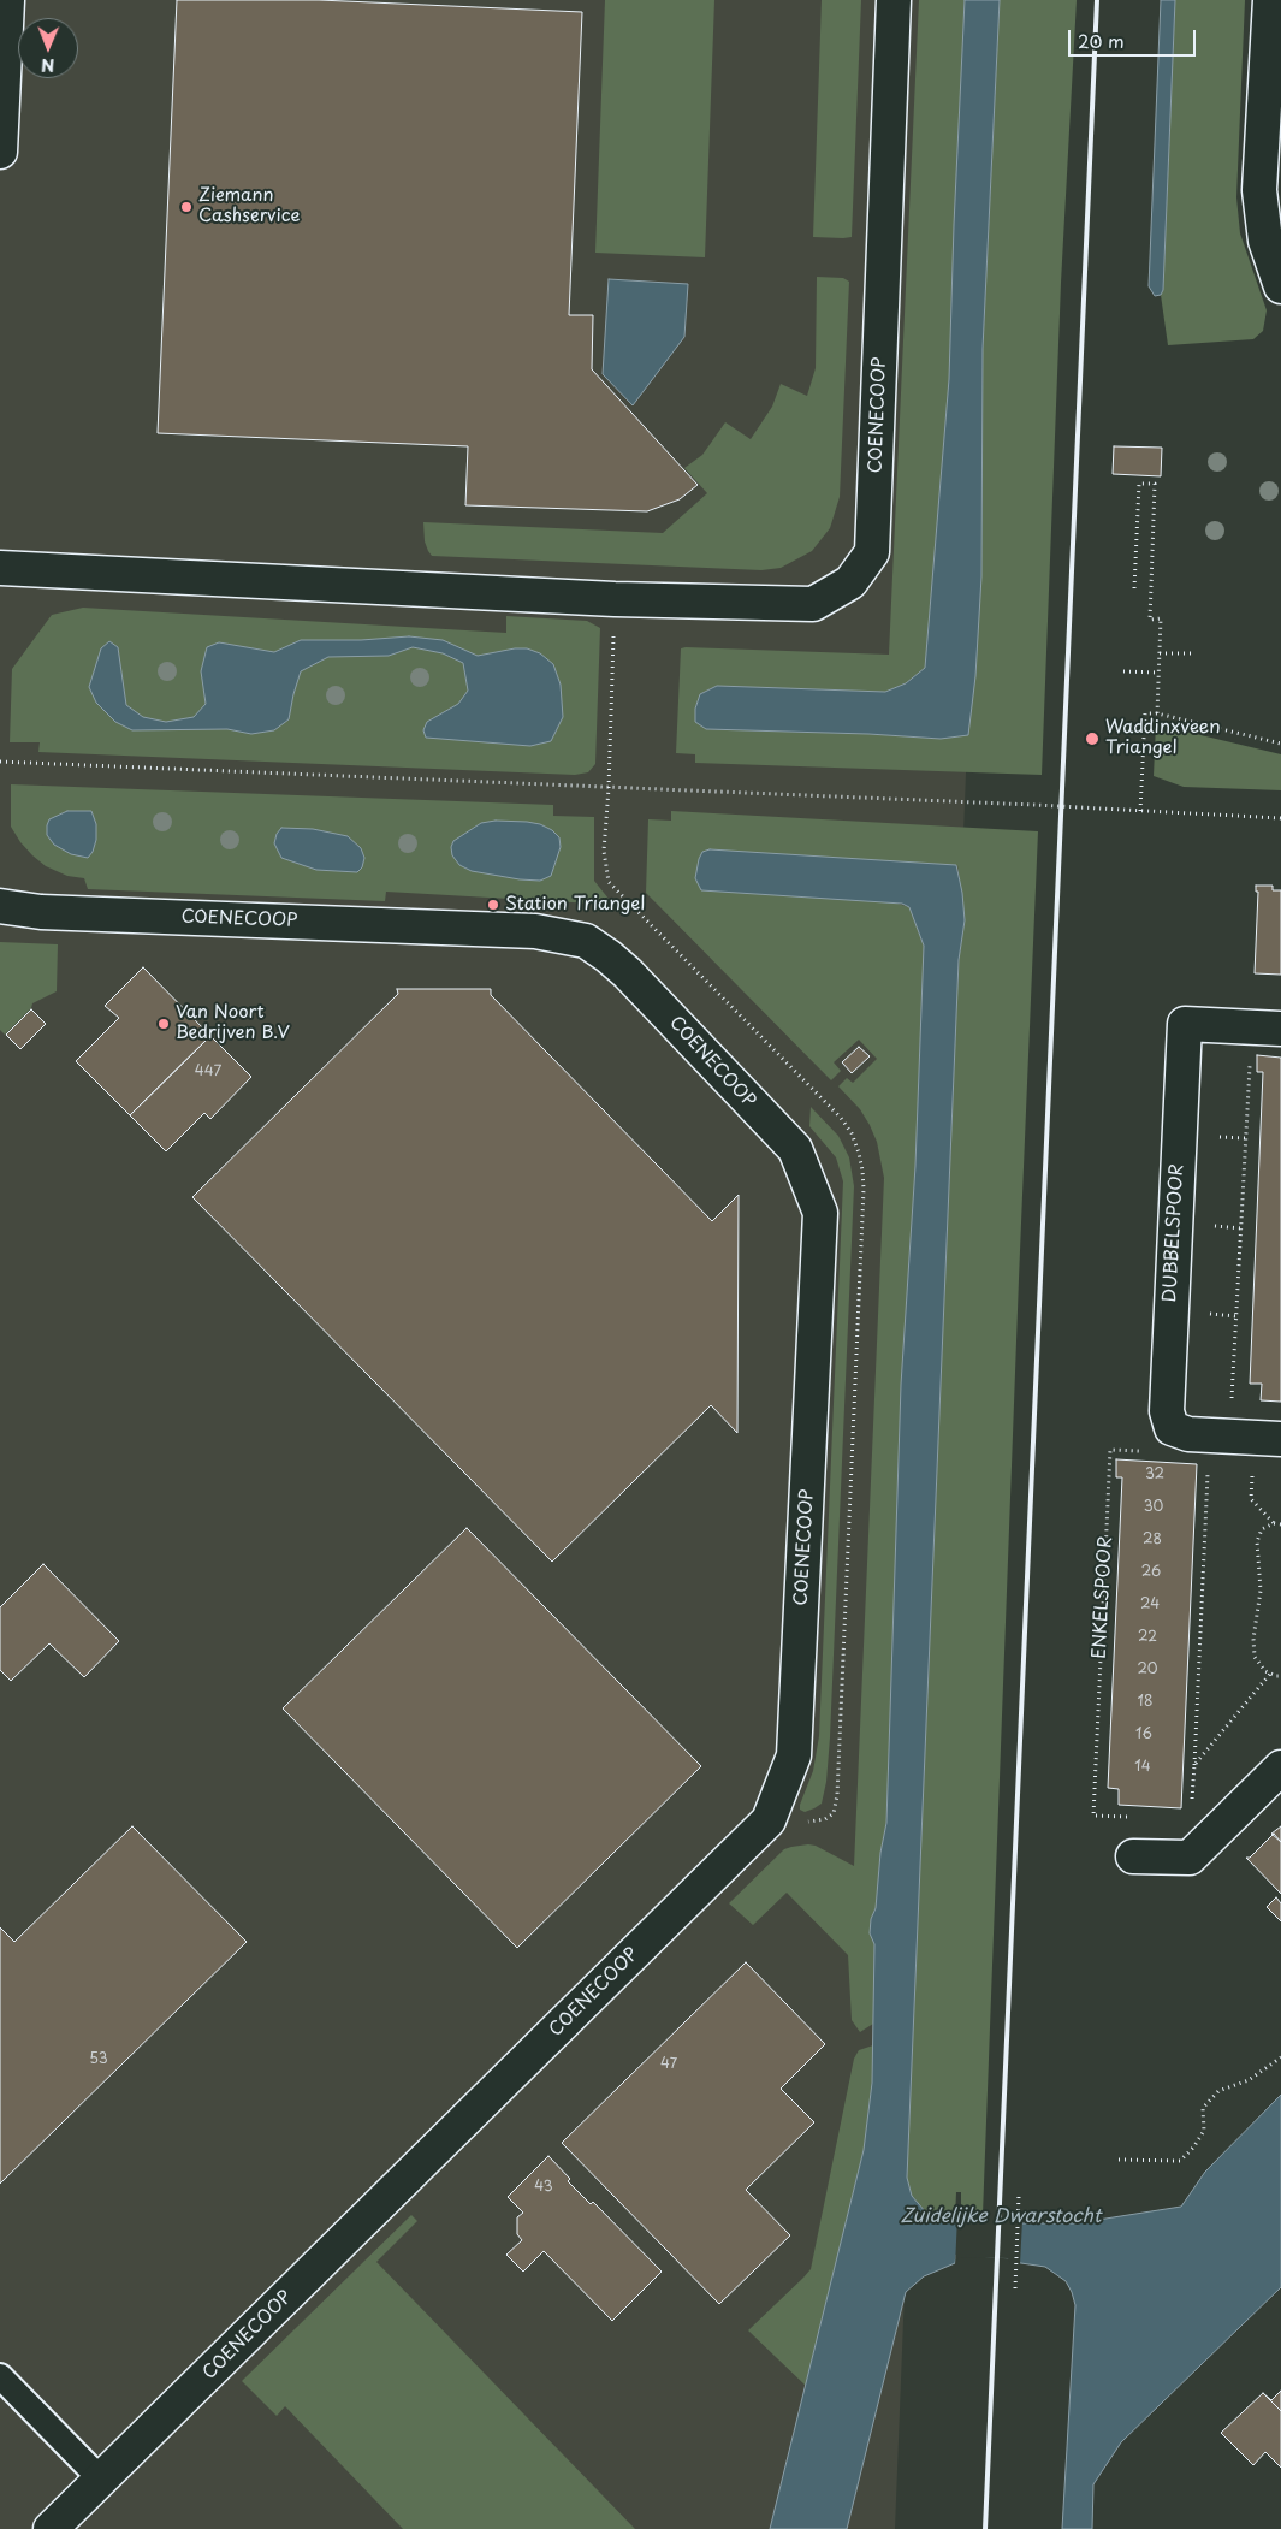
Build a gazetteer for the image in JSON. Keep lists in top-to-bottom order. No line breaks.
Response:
{"streets":{"street":["COENECOOP","DUBBELSPOOR"],"path":["ENKELSPOOR"]},"crossings":[["DUBBELSPOOR","ENKELSPOOR"]],"water":["Zuidelijke Dwarstocht"],"places":["Ziemann Cashservice","Waddinxveen Triangel","Station Triangel","Van Noort Bedrijven B.V"],"house_numbers":["447","32","30","28","26","24","22","20","18","16","14","53","47","43"],"scale_bar":"20 m","north":"bottom"}
